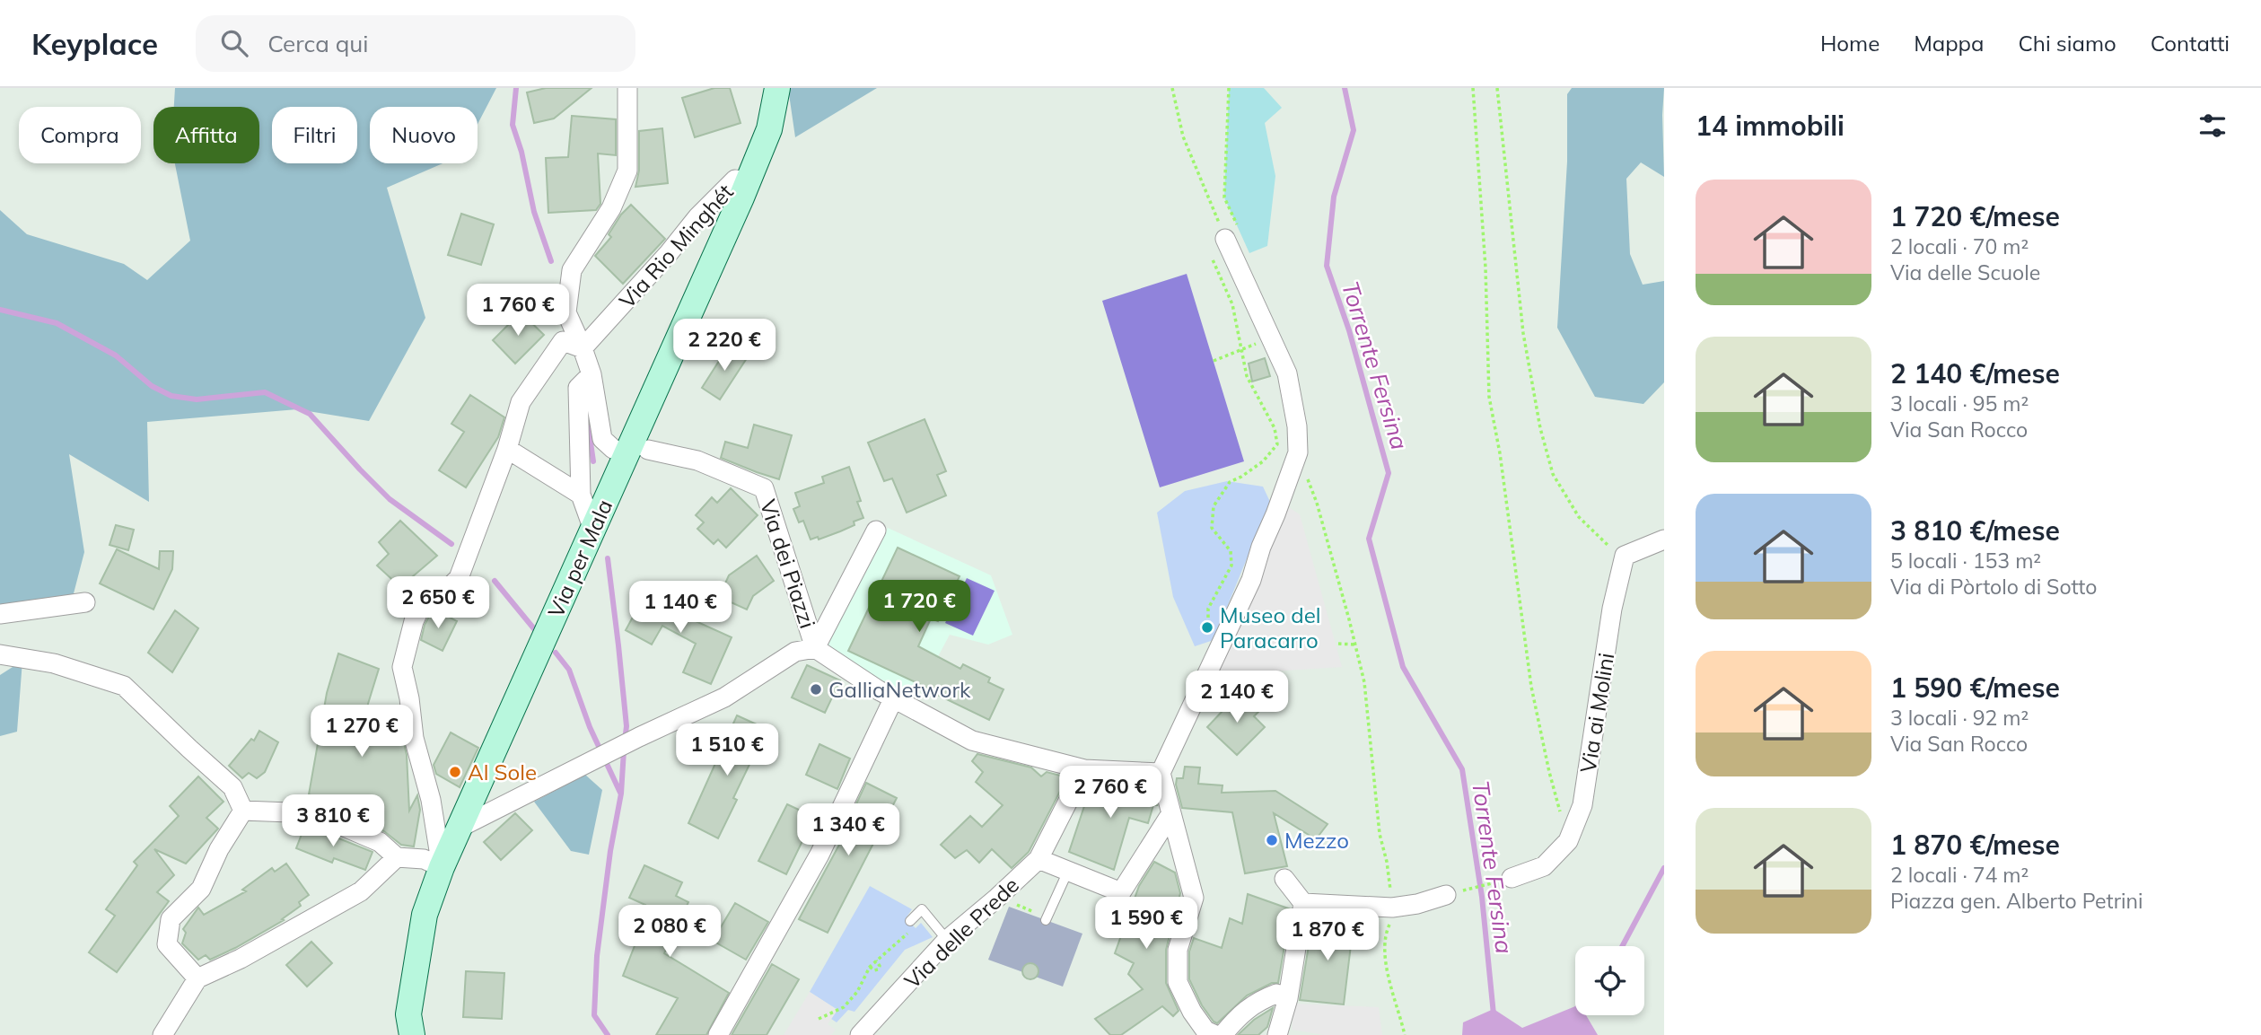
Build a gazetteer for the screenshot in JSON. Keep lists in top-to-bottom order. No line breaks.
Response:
{"streets":{"main road":["Via per Mala"],"street":["Via Rio Minghét","Via dei Piazzi","Via ai Molini","Via delle Prede"]},"crossings":[["Via Rio Minghét","Via per Mala"]],"water":["Torrente Fersina"],"places":["Museo del Paracarro","GalliaNetwork","Al Sole","Mezzo"],"page":{"header":"Keyplace","search":"Cerca qui","nav":["Home","Mappa","Chi siamo","Contatti"],"heading":"14 immobili","chip":["Compra","Affitta","Filtri","Nuovo"],"list":[{"name":"1 720 €/mese","note":"2 locali · 70 m² · Via delle Scuole"},{"name":"2 140 €/mese","note":"3 locali · 95 m² · Via San Rocco"},{"name":"3 810 €/mese","note":"5 locali · 153 m² · Via di Pòrtolo di Sotto"},{"name":"1 590 €/mese","note":"3 locali · 92 m² · Via San Rocco"},{"name":"1 870 €/mese","note":"2 locali · 74 m² · Piazza gen. Alberto Petrini"}],"price":["1 760 €","2 220 €","2 650 €","1 720 €","1 140 €","2 140 €","1 270 €","1 510 €","2 760 €","3 810 €","1 340 €","1 590 €","2 080 €","1 870 €"]}}
